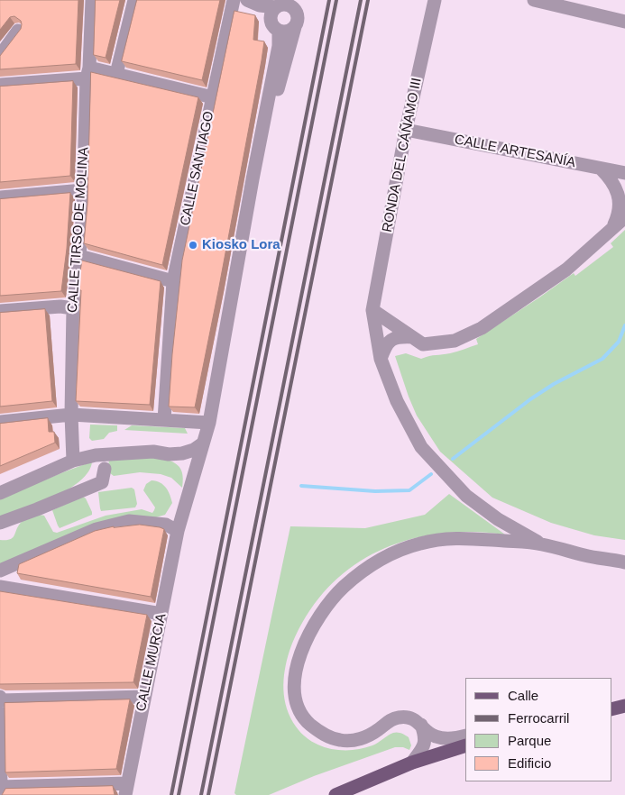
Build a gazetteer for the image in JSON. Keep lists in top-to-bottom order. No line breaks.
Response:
{"streets":{"street":["CALLE ARTESANÍA","RONDA DEL CÁÑAMO III","CALLE SANTIAGO","CALLE TIRSO DE MOLINA","CALLE MURCIA"]},"crossings":[["CALLE ARTESANÍA","RONDA DEL CÁÑAMO III"]],"places":["Kiosko Lora"],"legend":["Calle","Ferrocarril","Parque","Edificio"]}
